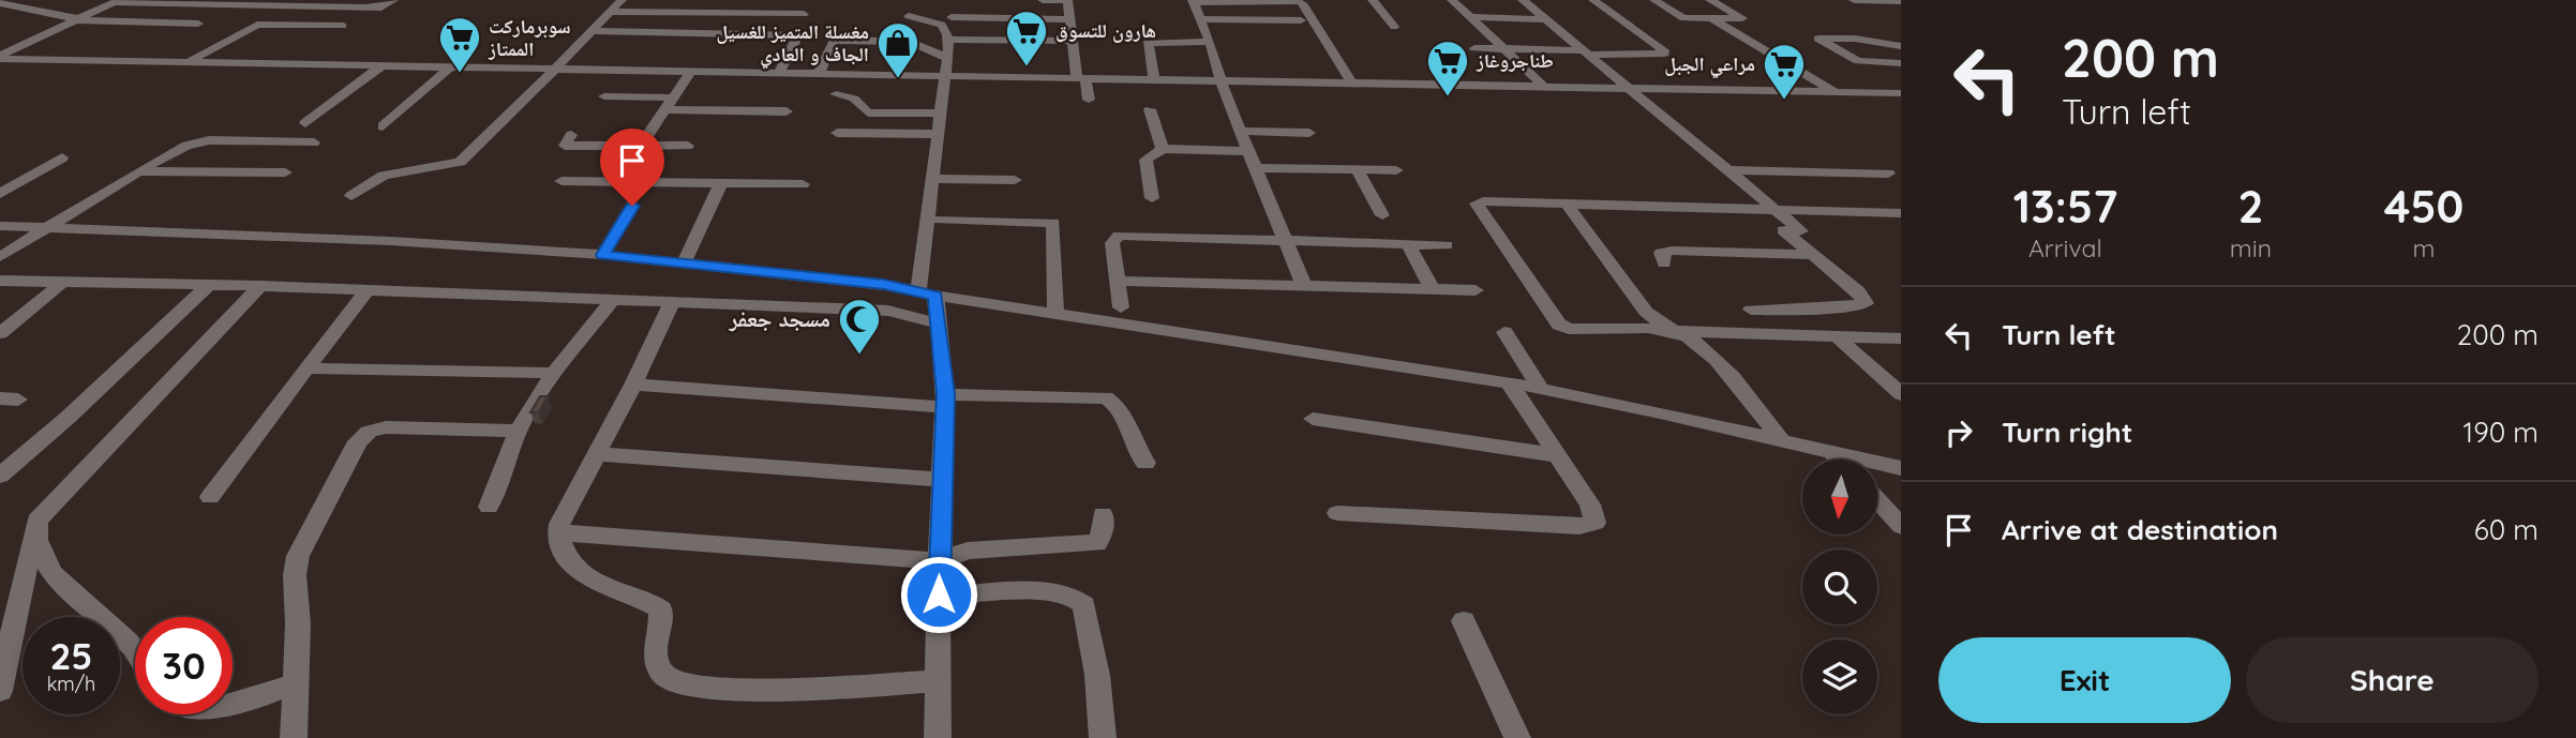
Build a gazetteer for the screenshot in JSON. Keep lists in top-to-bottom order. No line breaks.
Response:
{"places":{"supermarket":["هارون للتسوق","سوبرماركت الممتاز","طناجروغاز","مراعي الجبل"],"shop":["مغسلة المتميز للغسيل الجاف و العادي"],"mosque":["مسجد جعفر"]},"north":"bottom","page":{"turn":["200 m","Turn left"],"eta":["13:57","Arrival","2","min","450","m"],"list":[{"name":"Turn left","value":"200 m"},{"name":"Turn right","value":"190 m"},{"name":"Arrive at destination","value":"60 m"}],"speed":"25 km/h","limit":"30","buttons":["Exit","Share"]}}
